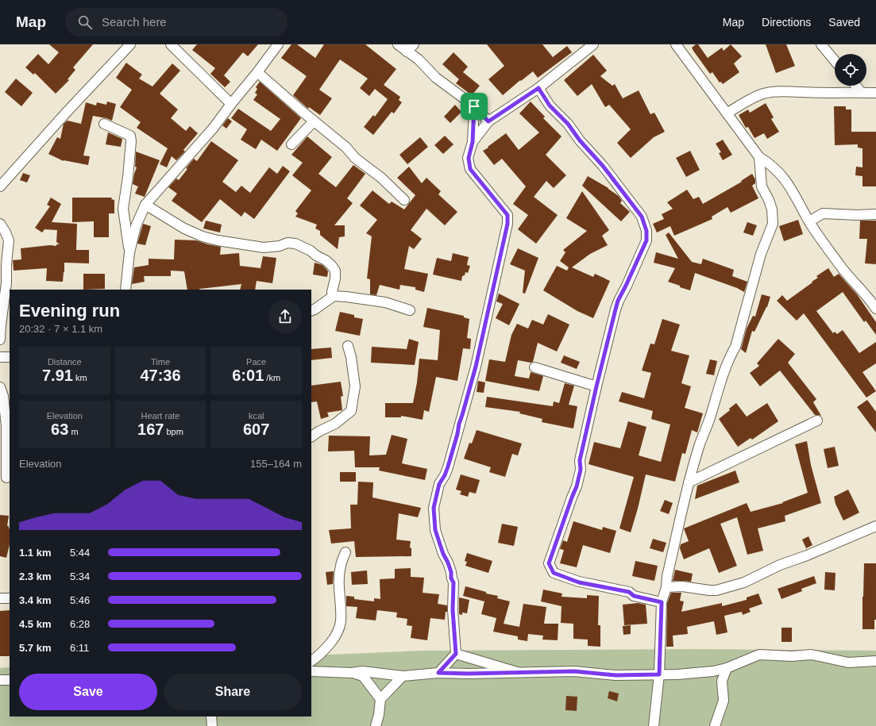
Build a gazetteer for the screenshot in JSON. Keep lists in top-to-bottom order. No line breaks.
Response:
{"page":{"header":"Map","search":"Search here","nav":["Map","Directions","Saved"],"heading":["Evening run","20:32 · 7 × 1.1 km"],"stats":[["Distance","7.91 km"],["Time","47:36"],["Pace","6:01 /km"],["Elevation","63 m"],["Heart rate","167 bpm"],["kcal","607"]],"chart":["Elevation","155–164 m"],"list":[{"name":"1.1 km","note":"5:44"},{"name":"2.3 km","note":"5:34"},{"name":"3.4 km","note":"5:46"},{"name":"4.5 km","note":"6:28"},{"name":"5.7 km","note":"6:11"}],"buttons":["Save","Share"]}}
